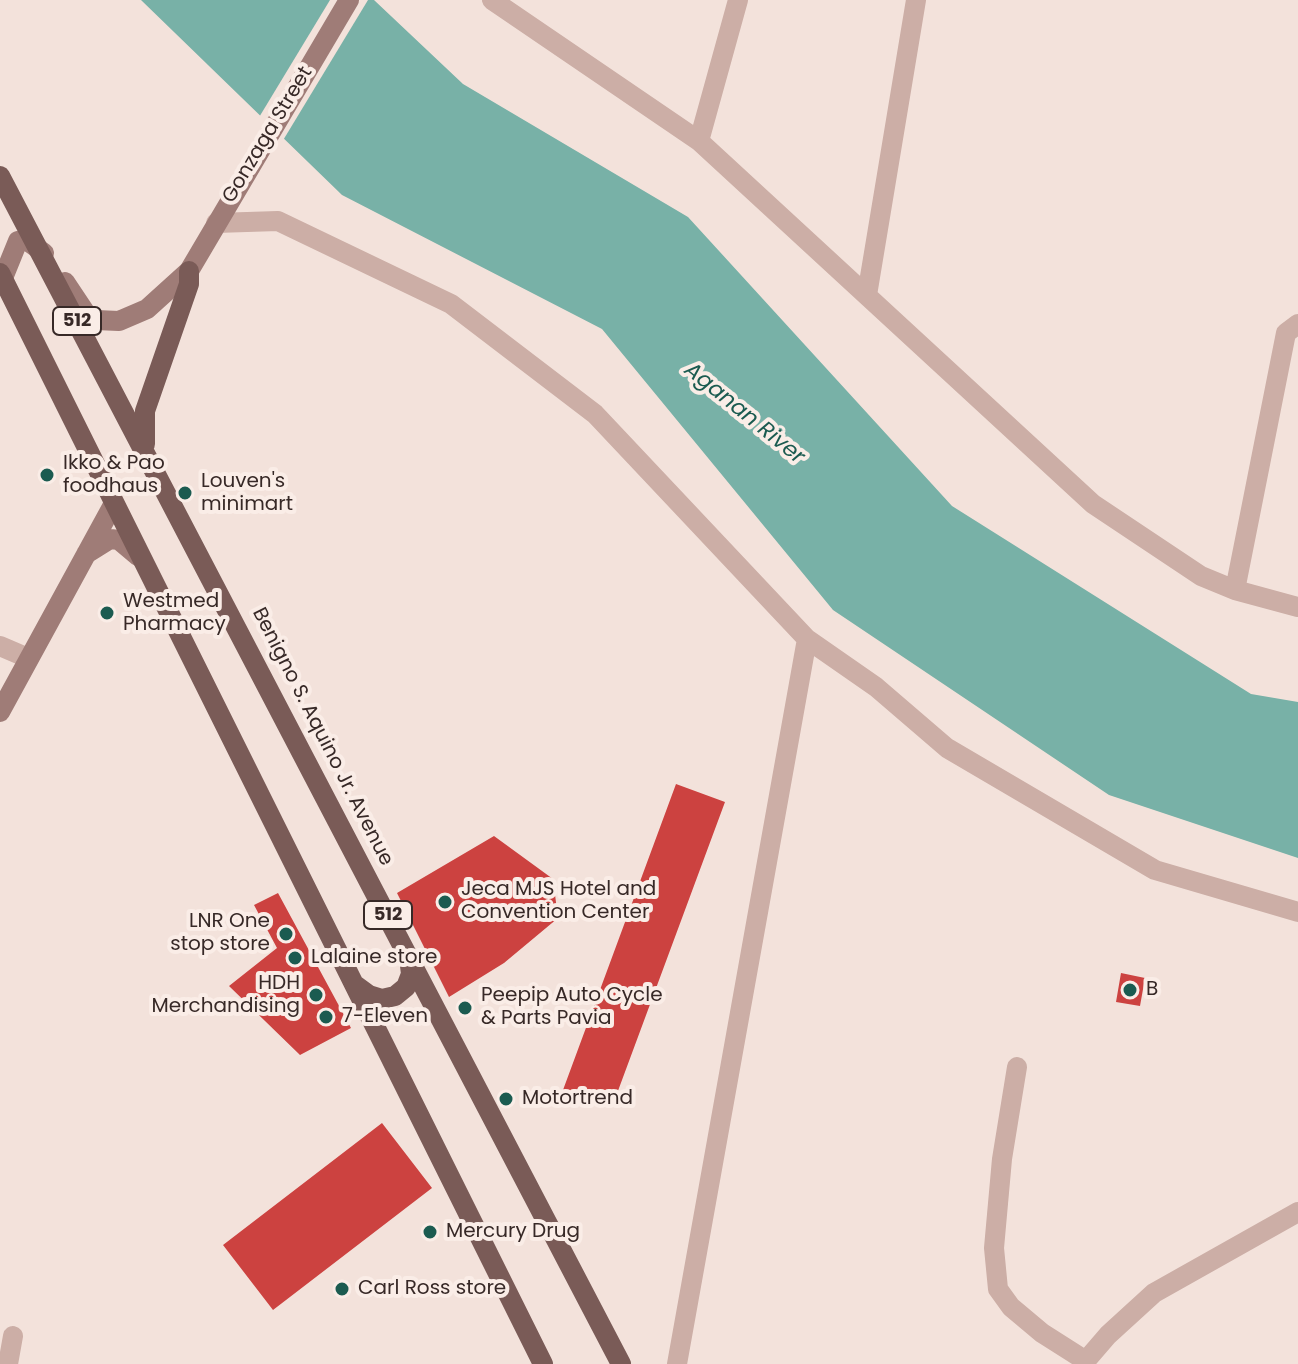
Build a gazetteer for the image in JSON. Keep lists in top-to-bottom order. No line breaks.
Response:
{"streets":{"main road":["Gonzaga Street","512","Benigno S. Aquino Jr. Avenue"]},"water":["Aganan River"],"places":["Ikko & Pao foodhaus","Louven's minimart","Westmed Pharmacy","Jeca MJS Hotel and Convention Center","LNR One stop store","Lalaine store","B","HDH Merchandising","Peepip Auto Cycle & Parts Pavia","7-Eleven","Motortrend","Mercury Drug","Carl Ross store"]}
